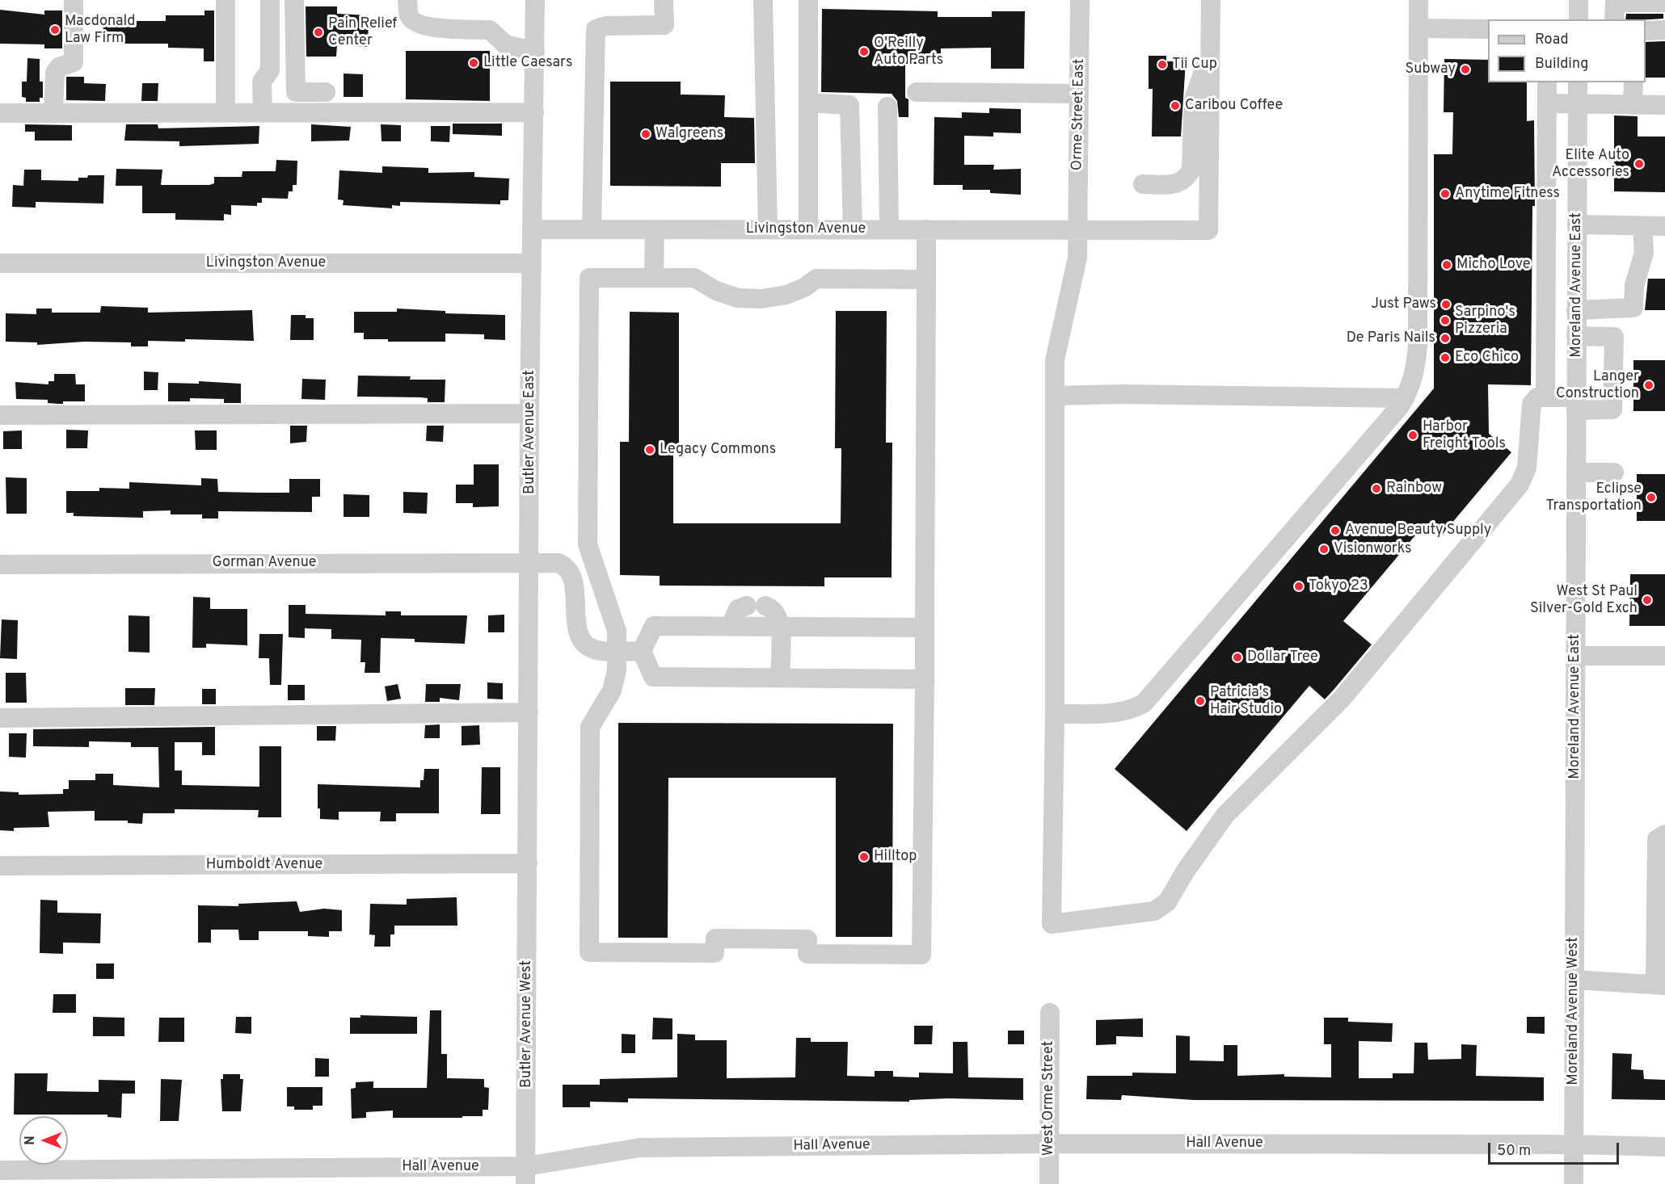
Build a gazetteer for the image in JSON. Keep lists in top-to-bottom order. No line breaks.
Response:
{"streets":{"street":["Orme Street East","Livingston Avenue","Moreland Avenue East","Butler Avenue East","Gorman Avenue","Humboldt Avenue","Moreland Avenue West","Butler Avenue West","West Orme Street","Hall Avenue"]},"crossings":[["Orme Street East","Livingston Avenue"],["Livingston Avenue","Butler Avenue East"],["Moreland Avenue East","Moreland Avenue West"],["Butler Avenue East","Gorman Avenue"],["Butler Avenue East","Humboldt Avenue"],["Butler Avenue East","Butler Avenue West"],["Humboldt Avenue","Butler Avenue West"],["Moreland Avenue West","Hall Avenue"],["Butler Avenue West","Hall Avenue"],["West Orme Street","Hall Avenue"]],"places":["Macdonald Law Firm","Pain Relief Center","O'Reilly Auto Parts","Little Caesars","Tii Cup","Subway","Caribou Coffee","Walgreens","Elite Auto Accessories","Anytime Fitness","Micho Love","Just Paws","Sarpino's Pizzeria","De Paris Nails","Eco Chico","Langer Construction","Harbor Freight Tools","Legacy Commons","Rainbow","Eclipse Transportation","Avenue Beauty Supply","Visionworks","Tokyo 23","West St Paul Silver-Gold Exch","Dollar Tree","Patricia's Hair Studio","Hilltop"],"legend":["Road","Building"],"scale_bar":"50 m","north":"left"}
